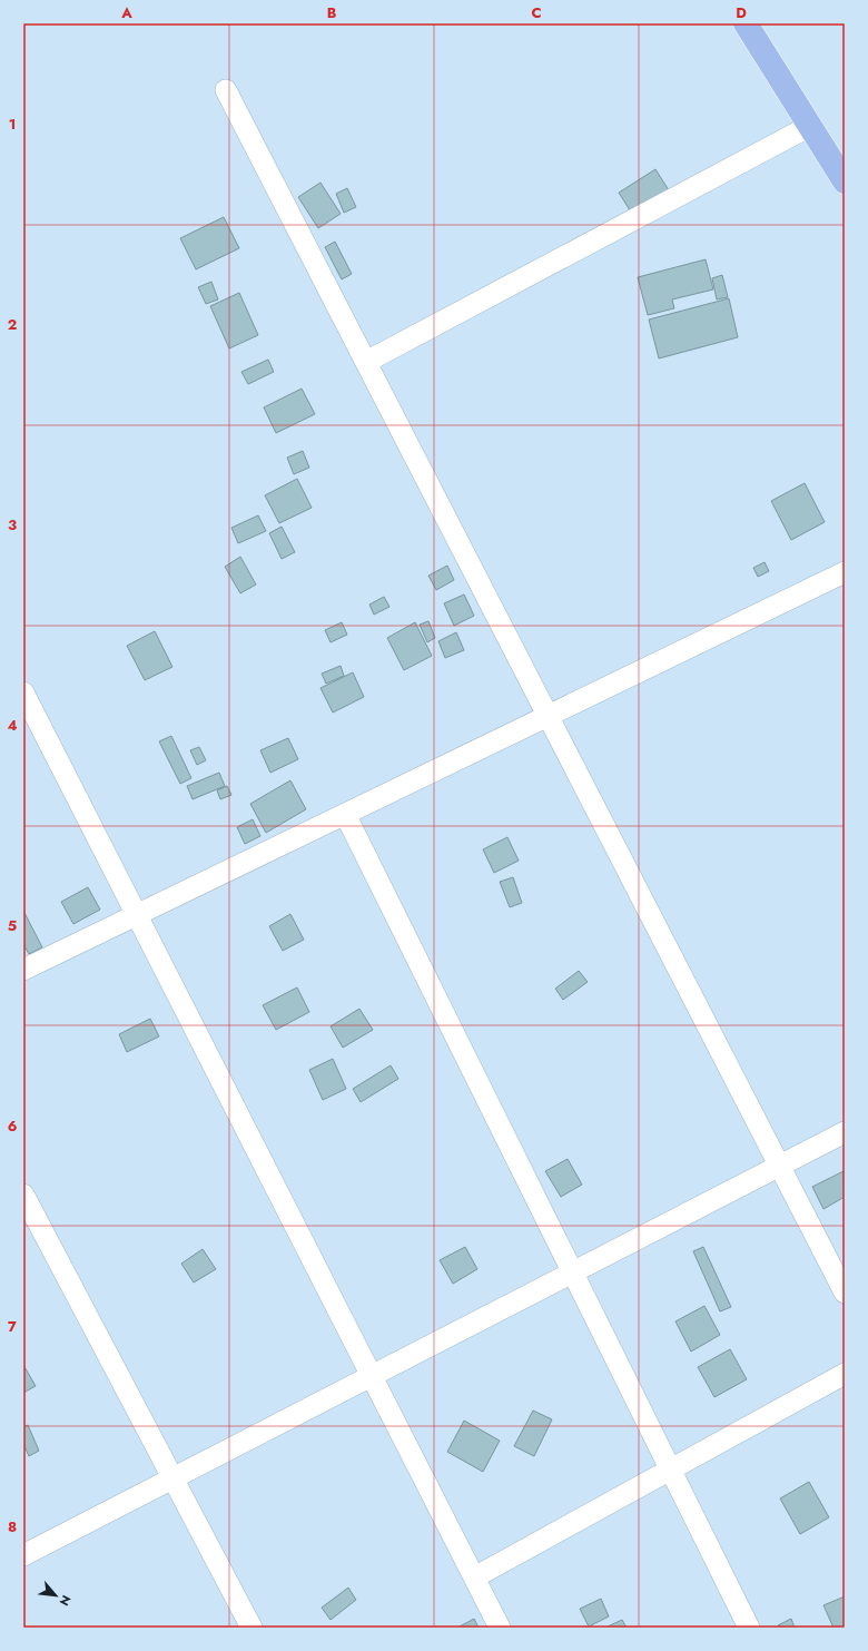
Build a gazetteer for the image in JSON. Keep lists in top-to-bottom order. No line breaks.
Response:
{"north":"bottom right","grid":{"columns":["A","B","C","D"],"rows":["1","2","3","4","5","6","7","8"]}}
